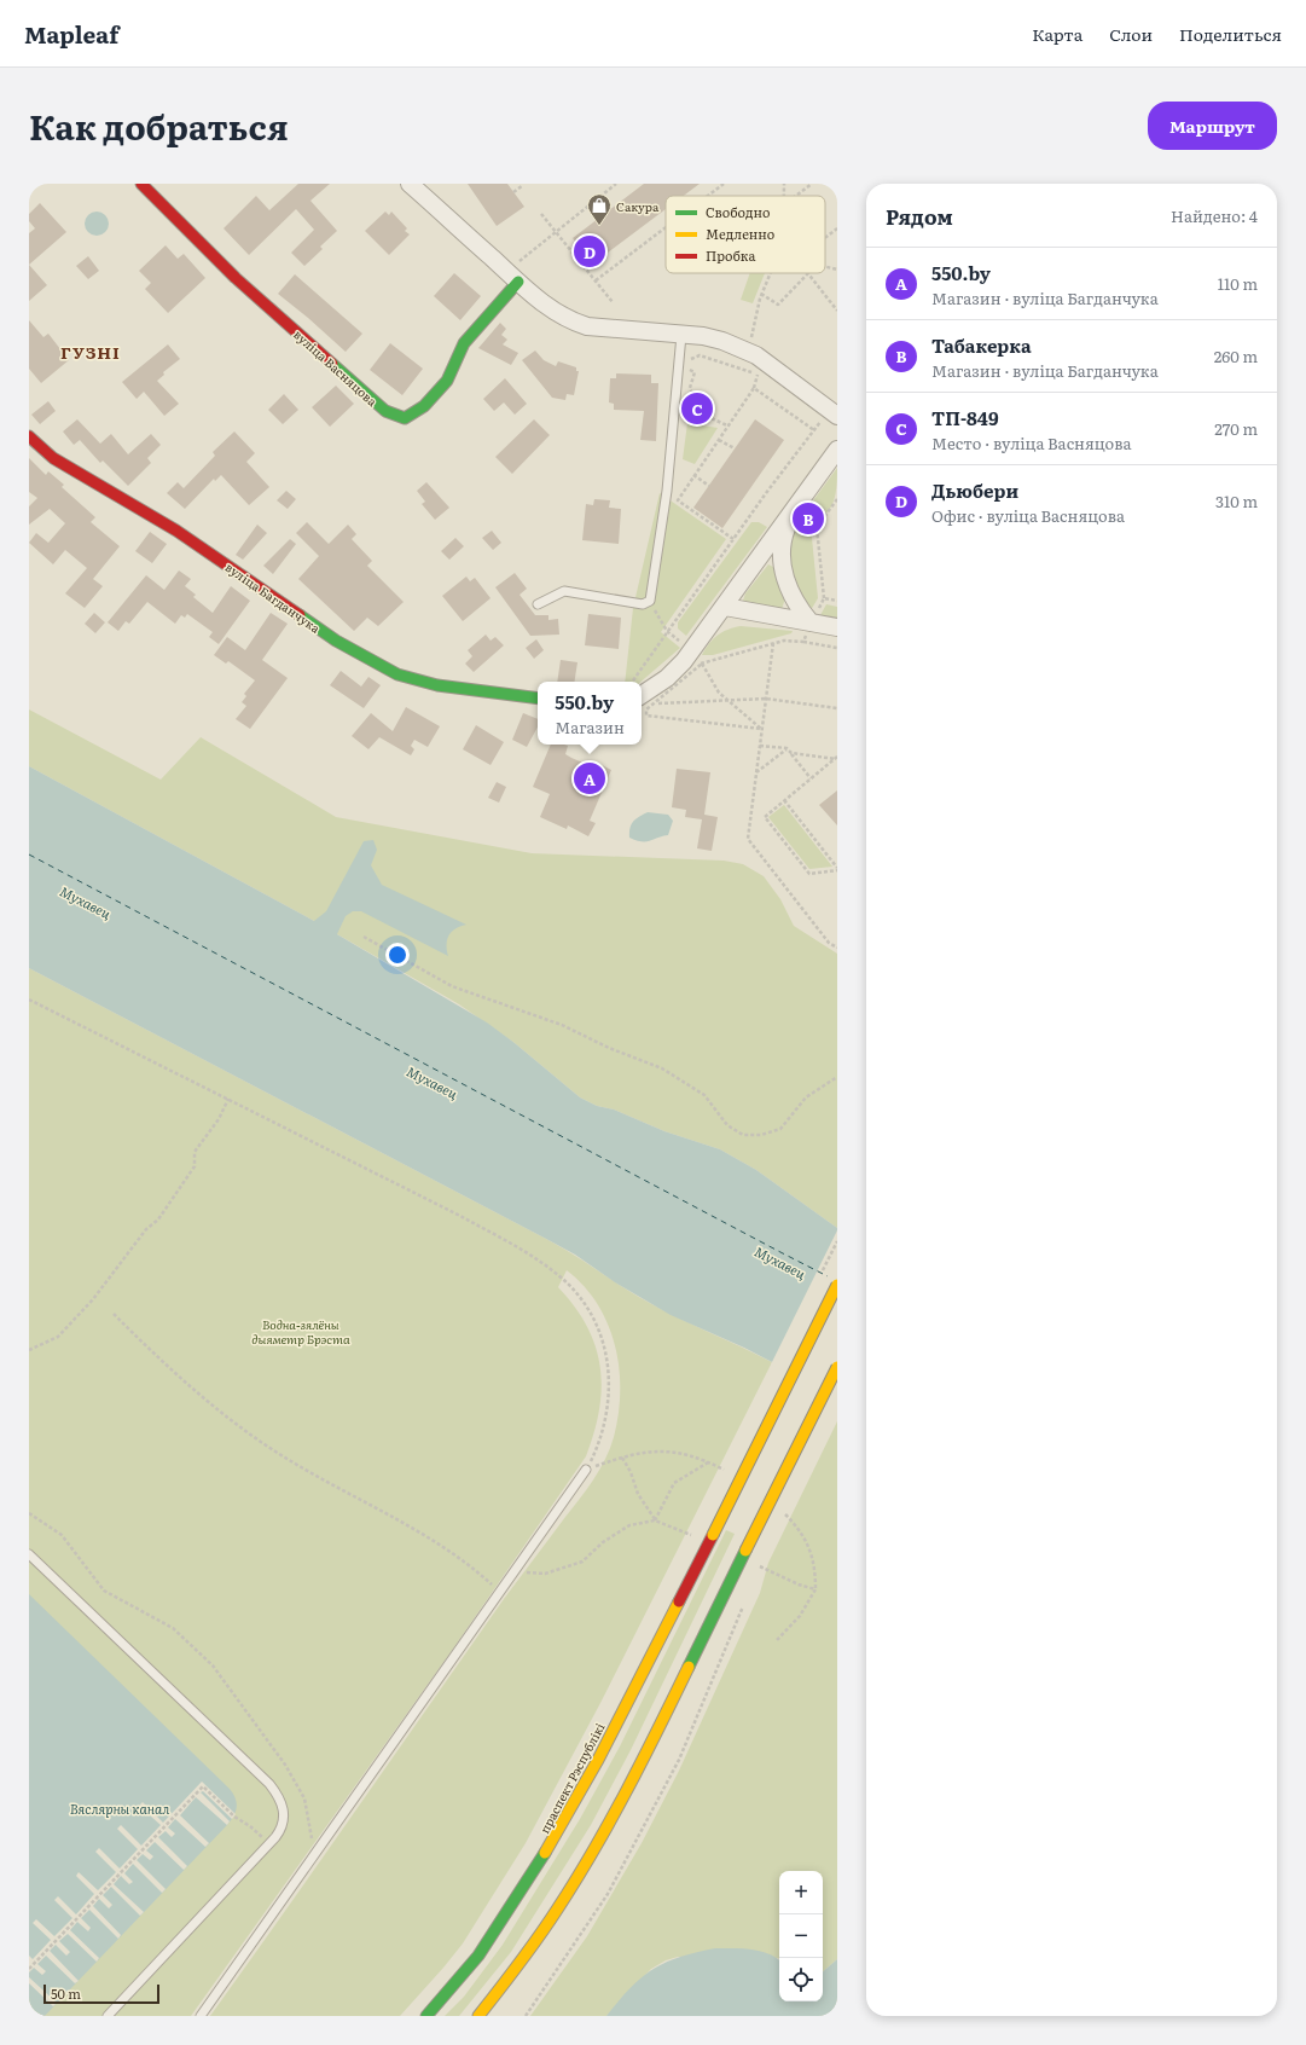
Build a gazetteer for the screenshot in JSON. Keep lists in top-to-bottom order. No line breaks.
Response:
{"streets":{"main road":["вуліца Васняцова","вуліца Багданчука","праспект Рэспублікі"]},"districts":["ГУЗНІ"],"water":["Мухавец","Вяслярны канал"],"parks":["Водна-зялёны дыяметр Брэста"],"places":{"shop":["Сакура"]},"legend":["Свободно","Медленно","Пробка"],"scale_bar":"50 m","page":{"header":"Mapleaf","nav":["Карта","Слои","Поделиться"],"title":"Как добраться","buttons":"Маршрут","heading":["Рядом","Найдено: 4"],"pins":["D","C","B","A"],"list":[{"mark":"A","name":"550.by","note":"Магазин · вуліца Багданчука","value":"110 m"},{"mark":"B","name":"Табакерка","note":"Магазин · вуліца Багданчука","value":"260 m"},{"mark":"C","name":"ТП-849","note":"Место · вуліца Васняцова","value":"270 m"},{"mark":"D","name":"Дьюбери","note":"Офис · вуліца Васняцова","value":"310 m"}],"popup":["550.by","Магазин"],"map_buttons":["+","−"],"scale":"50 m"}}
